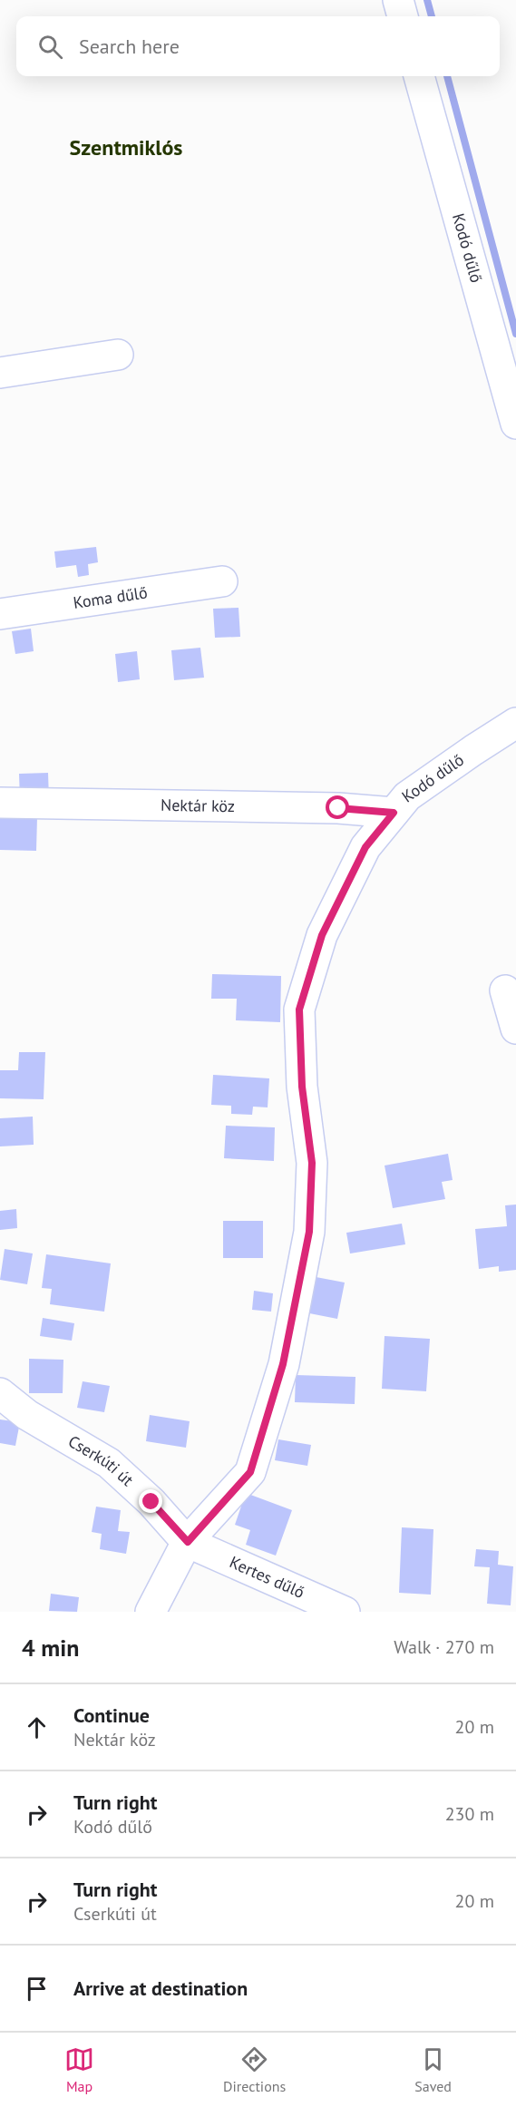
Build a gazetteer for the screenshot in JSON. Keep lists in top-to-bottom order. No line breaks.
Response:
{"streets":{"street":["Kodó dűlő","Koma dűlő","Nektár köz","Cserkúti út","Kertes dűlő"]},"crossings":[["Kodó dűlő","Nektár köz"],["Kodó dűlő","Cserkúti út"],["Kodó dűlő","Kertes dűlő"],["Cserkúti út","Kertes dűlő"]],"districts":["Szentmiklós"],"page":{"search":"Search here","heading":["4 min","Walk · 270 m"],"list":[["Continue","Nektár köz","20 m"],["Turn right","Kodó dűlő","230 m"],["Turn right","Cserkúti út","20 m"],"Arrive at destination"],"nav":["Map","Directions","Saved"]}}
